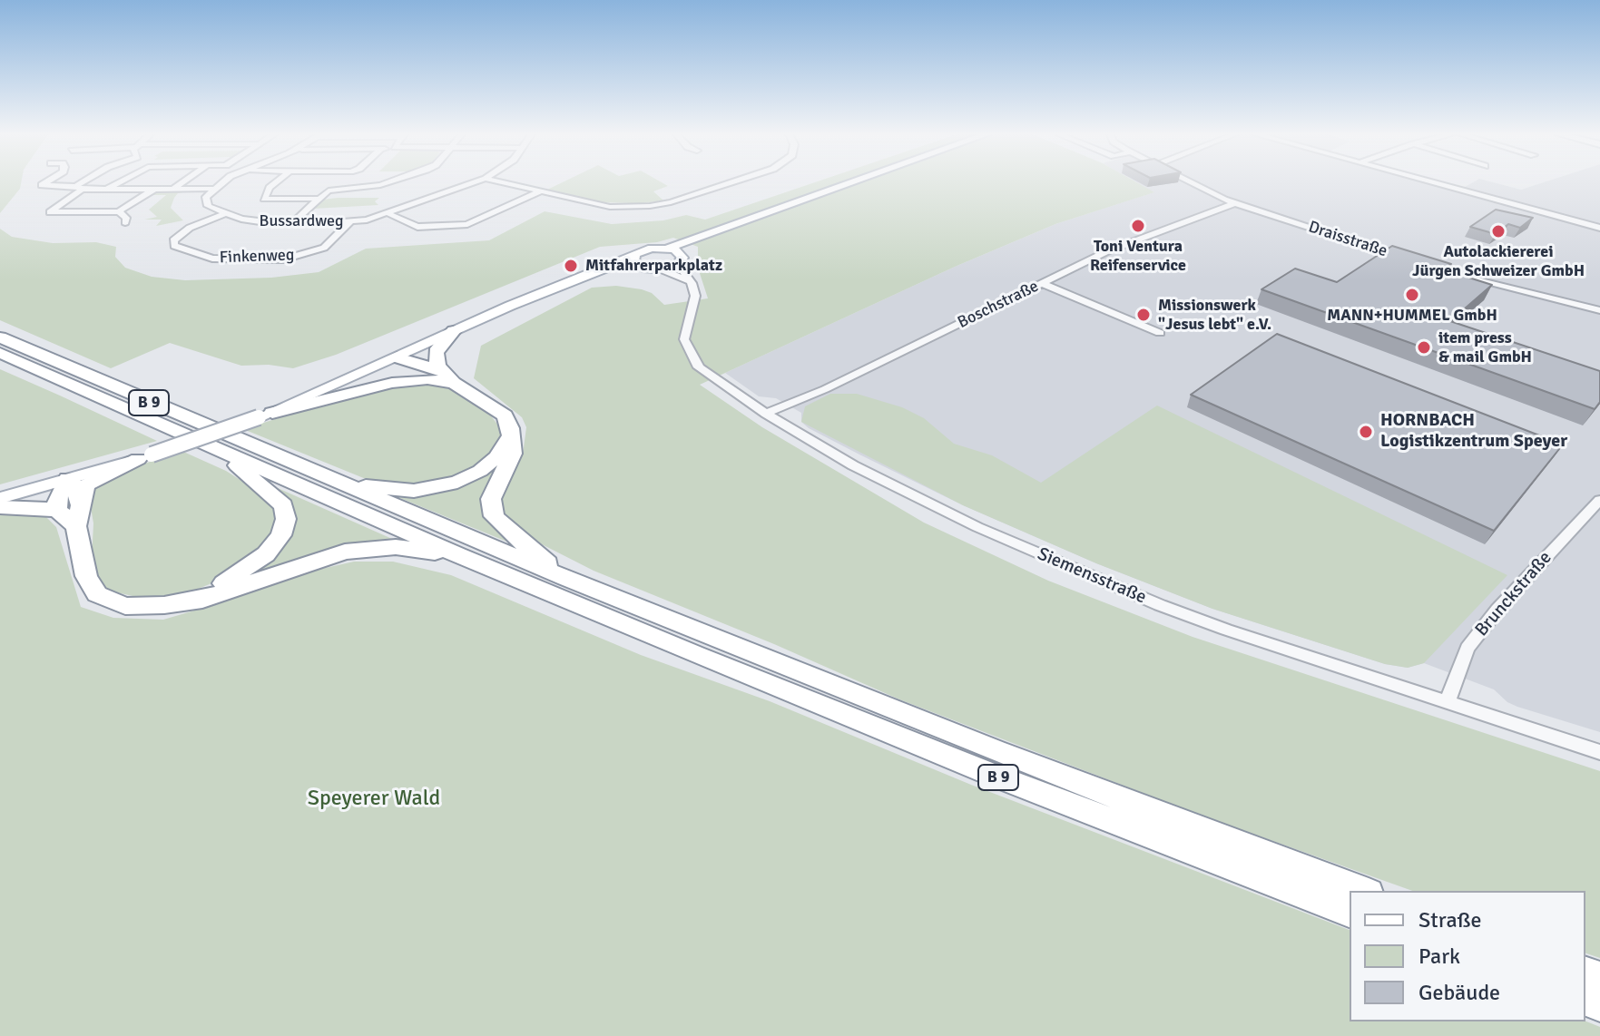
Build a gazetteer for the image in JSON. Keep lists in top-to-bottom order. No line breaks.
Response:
{"streets":{"highway":["B 9"],"street":["Bussardweg","Draisstraße","Finkenweg","Boschstraße","Siemensstraße","Brunckstraße"]},"crossings":[["Bussardweg","Finkenweg"],["Draisstraße","Boschstraße"],["Boschstraße","Siemensstraße"],["Siemensstraße","Brunckstraße"]],"parks":["Speyerer Wald"],"places":["Toni Ventura Reifenservice","Autolackiererei Jürgen Schweizer GmbH","Mitfahrerparkplatz","MANN+HUMMEL GmbH","Missionswerk \"Jesus lebt\" e.V.","item press & mail GmbH","HORNBACH Logistikzentrum Speyer"],"legend":["Straße","Park","Gebäude"]}
